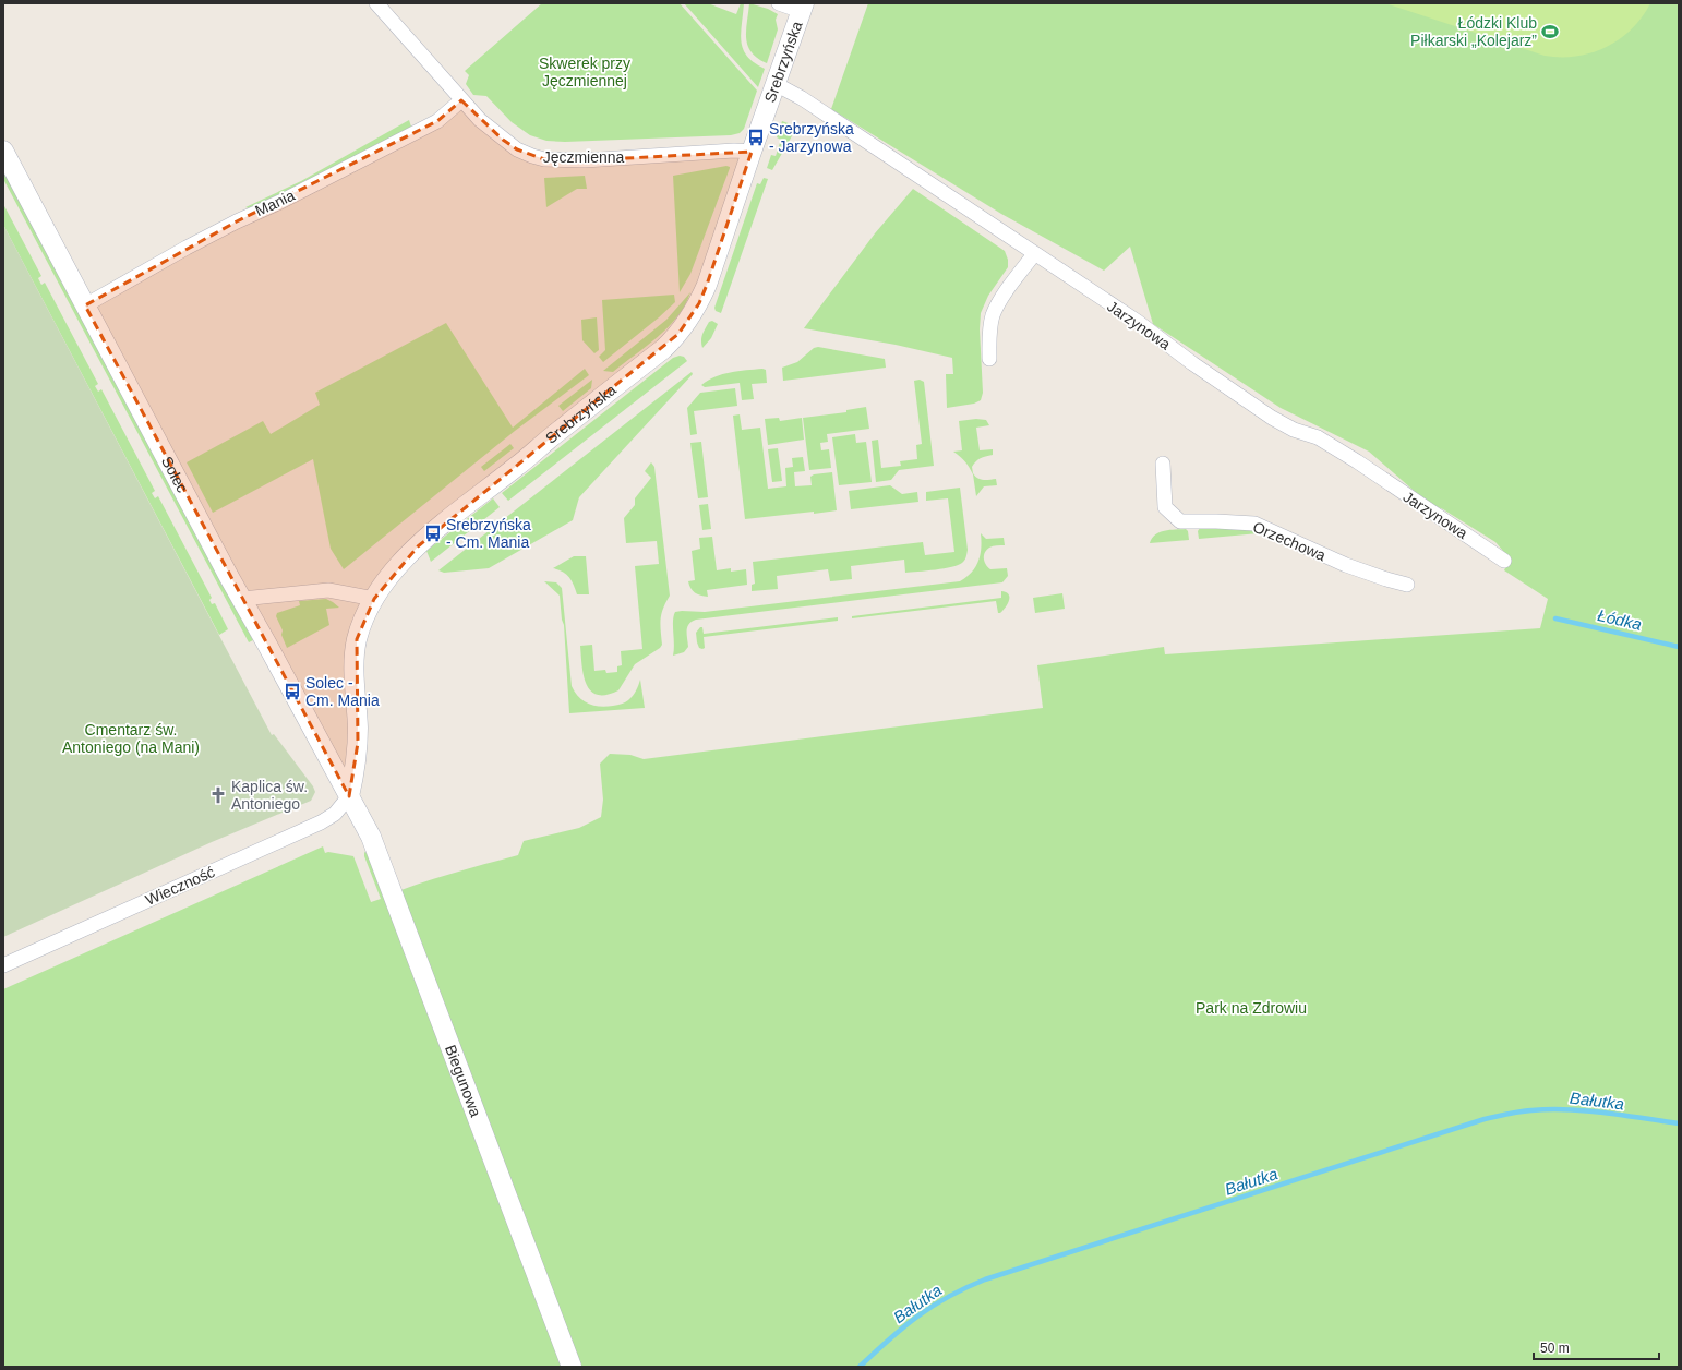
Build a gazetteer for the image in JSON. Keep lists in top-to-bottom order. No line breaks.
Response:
{"streets":{"main road":["Srebrzyńska","Solec","Biegunowa"],"street":["Jęczmienna","Mania","Jarzynowa","Orzechowa","Wieczność"]},"crossings":[["Srebrzyńska","Jęczmienna"],["Srebrzyńska","Jarzynowa"],["Srebrzyńska","Solec"],["Srebrzyńska","Wieczność"],["Srebrzyńska","Biegunowa"],["Jęczmienna","Mania"],["Mania","Solec"],["Solec","Wieczność"],["Solec","Biegunowa"],["Wieczność","Biegunowa"]],"water":["Łódka","Bałutka"],"parks":["Skwerek przy Jęczmiennej","Cmentarz św. Antoniego (na Mani)","Park na Zdrowiu"],"places":{"sports":["Łódzki Klub Piłkarski „Kolejarz”"],"bus stop":["Srebrzyńska - Jarzynowa","Srebrzyńska - Cm. Mania","Solec - Cm. Mania"],"church":["Kaplica św. Antoniego"]},"scale_bar":"50 m"}
